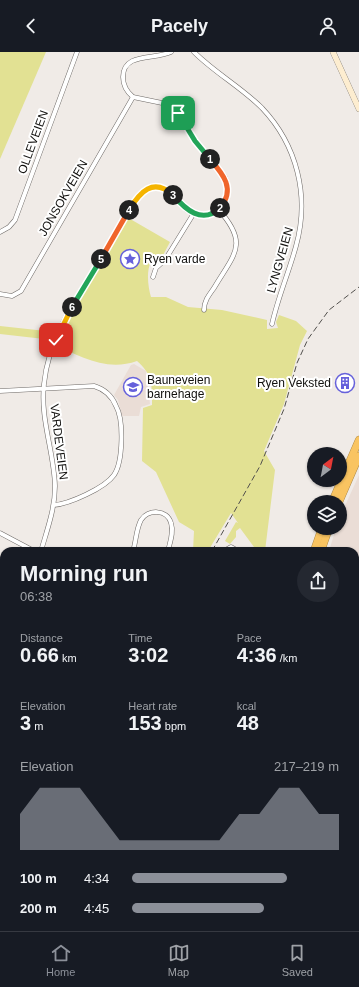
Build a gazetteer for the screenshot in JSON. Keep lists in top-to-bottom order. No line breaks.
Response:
{"streets":{"street":["OLLEVEIEN","JONSOKVEIEN","LYNGVEIEN","VARDEVEIEN"]},"places":{"place":["Ryen varde"],"building":["Ryen Veksted"],"school or university":["Bauneveien barnehage"]},"north":"top right","page":{"header":"Pacely","pins":["1","3","2","4","5","6"],"heading":["Morning run","06:38"],"stats":[["Distance","0.66 km"],["Time","3:02"],["Pace","4:36 /km"],["Elevation","3 m"],["Heart rate","153 bpm"],["kcal","48"]],"chart":["Elevation","217–219 m"],"list":[{"name":"100 m","note":"4:34"},{"name":"200 m","note":"4:45"}],"tabs":["Home","Map","Saved"]}}
